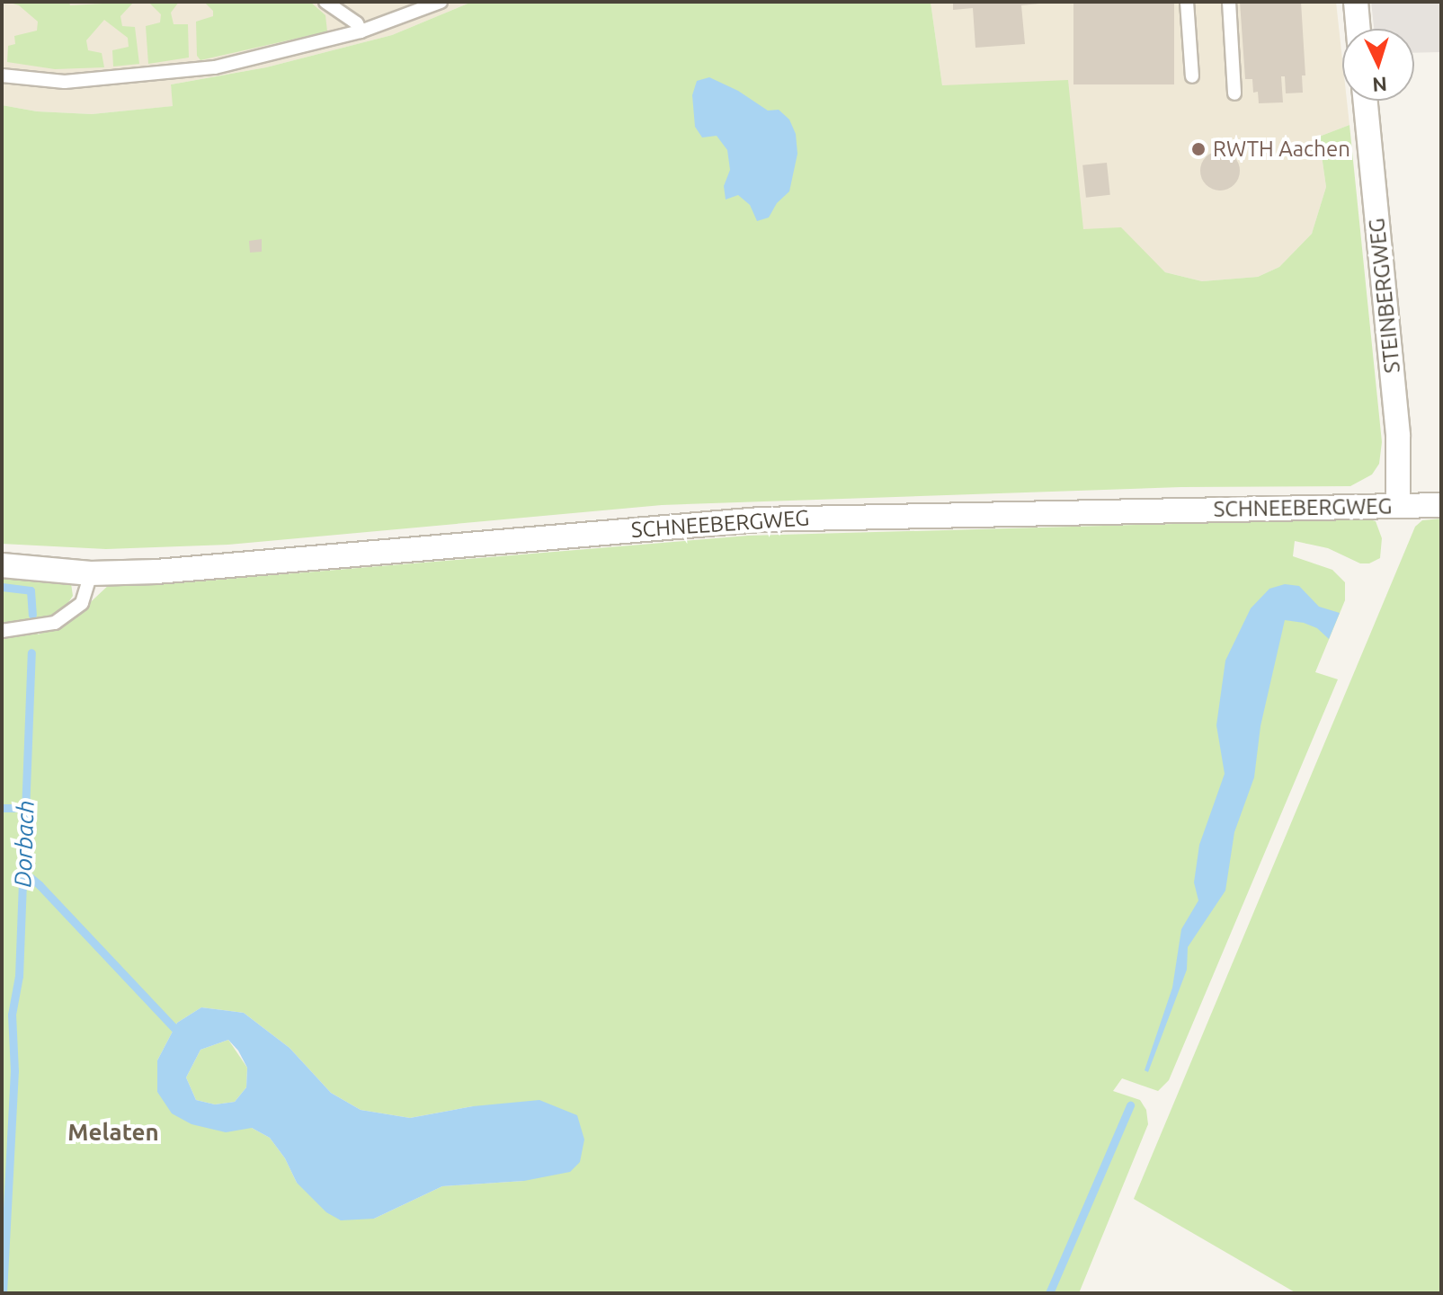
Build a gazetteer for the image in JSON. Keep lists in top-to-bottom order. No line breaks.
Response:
{"streets":{"street":["STEINBERGWEG","SCHNEEBERGWEG"]},"crossings":[["STEINBERGWEG","SCHNEEBERGWEG"]],"districts":["Melaten"],"water":["Dorbach"],"places":["RWTH Aachen"],"north":"bottom"}
